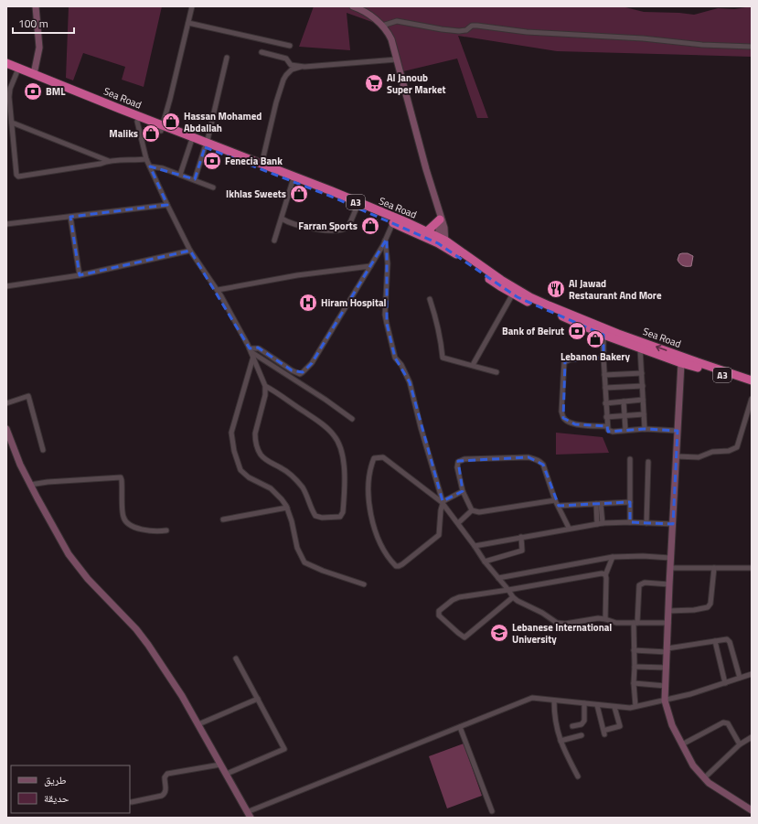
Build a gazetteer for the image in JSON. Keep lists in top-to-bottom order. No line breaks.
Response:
{"streets":{"highway":["Sea Road","A3"]},"places":{"supermarket":["Al Janoub Super Market"],"bank":["BML","Fenecia Bank","Bank of Beirut"],"shop":["Hassan Mohamed Abdallah","Maliks","Ikhlas Sweets","Farran Sports","Lebanon Bakery"],"restaurant":["Al Jawad Restaurant And More"],"hospital":["Hiram Hospital"],"school or university":["Lebanese International University"]},"legend":["طريق","حديقة"],"scale_bar":"100 m"}
